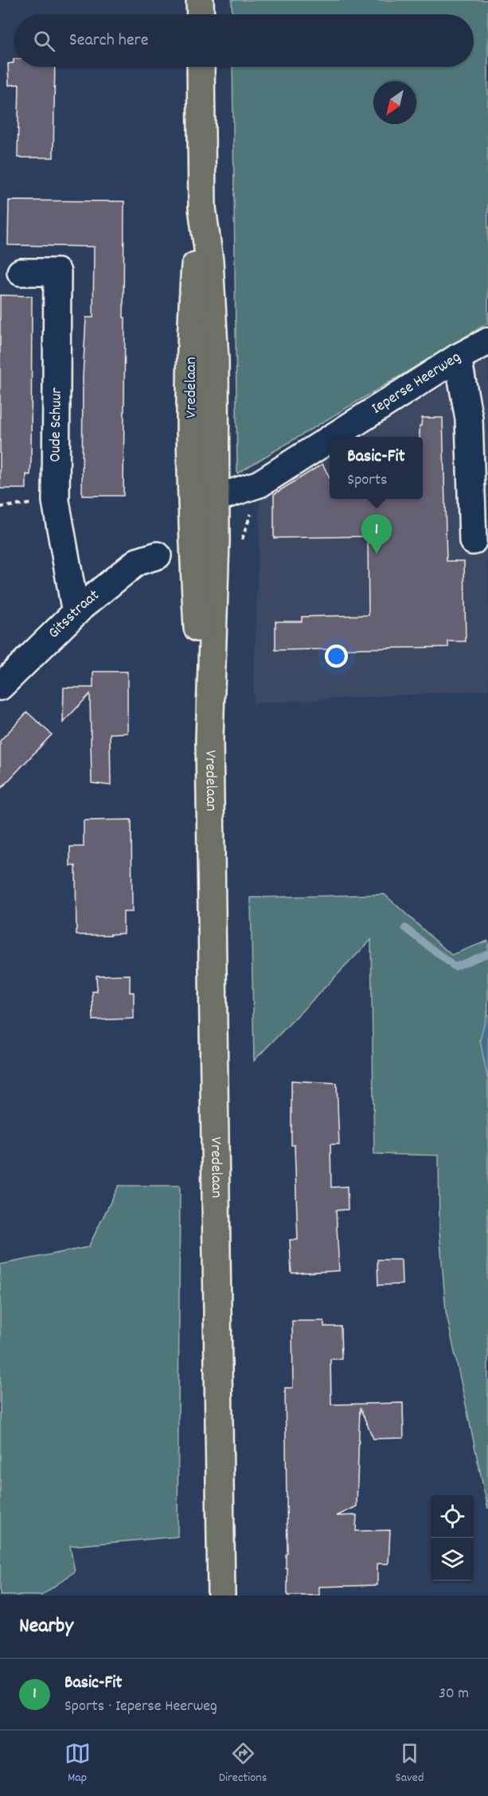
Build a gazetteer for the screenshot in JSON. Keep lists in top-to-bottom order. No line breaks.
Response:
{"streets":{"main road":["Vredelaan"],"street":["Ieperse Heerweg","Oude Schuur","Gitsstraat"]},"crossings":[["Ieperse Heerweg","Vredelaan"],["Oude Schuur","Gitsstraat"]],"north":"bottom left","page":{"search":"Search here","popup":["Basic-Fit","Sports"],"pins":"1","heading":"Nearby","list":[{"mark":"1","name":"Basic-Fit","note":"Sports · Ieperse Heerweg","value":"30 m"}],"nav":["Map","Directions","Saved"]}}
